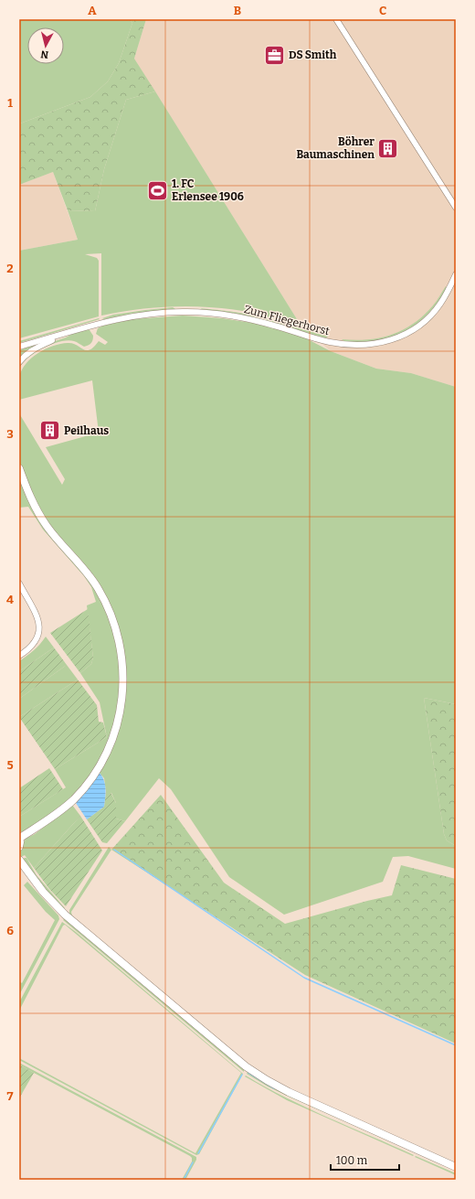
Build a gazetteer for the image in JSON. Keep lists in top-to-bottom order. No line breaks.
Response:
{"streets":{"street":["Zum Fliegerhorst"]},"places":{"office":["DS Smith"],"building":["Böhrer Baumaschinen","Peilhaus"],"sports":["1. FC Erlensee 1906"]},"scale_bar":"100 m","north":"bottom","grid":{"columns":["A","B","C"],"rows":["1","2","3","4","5","6","7"]}}
